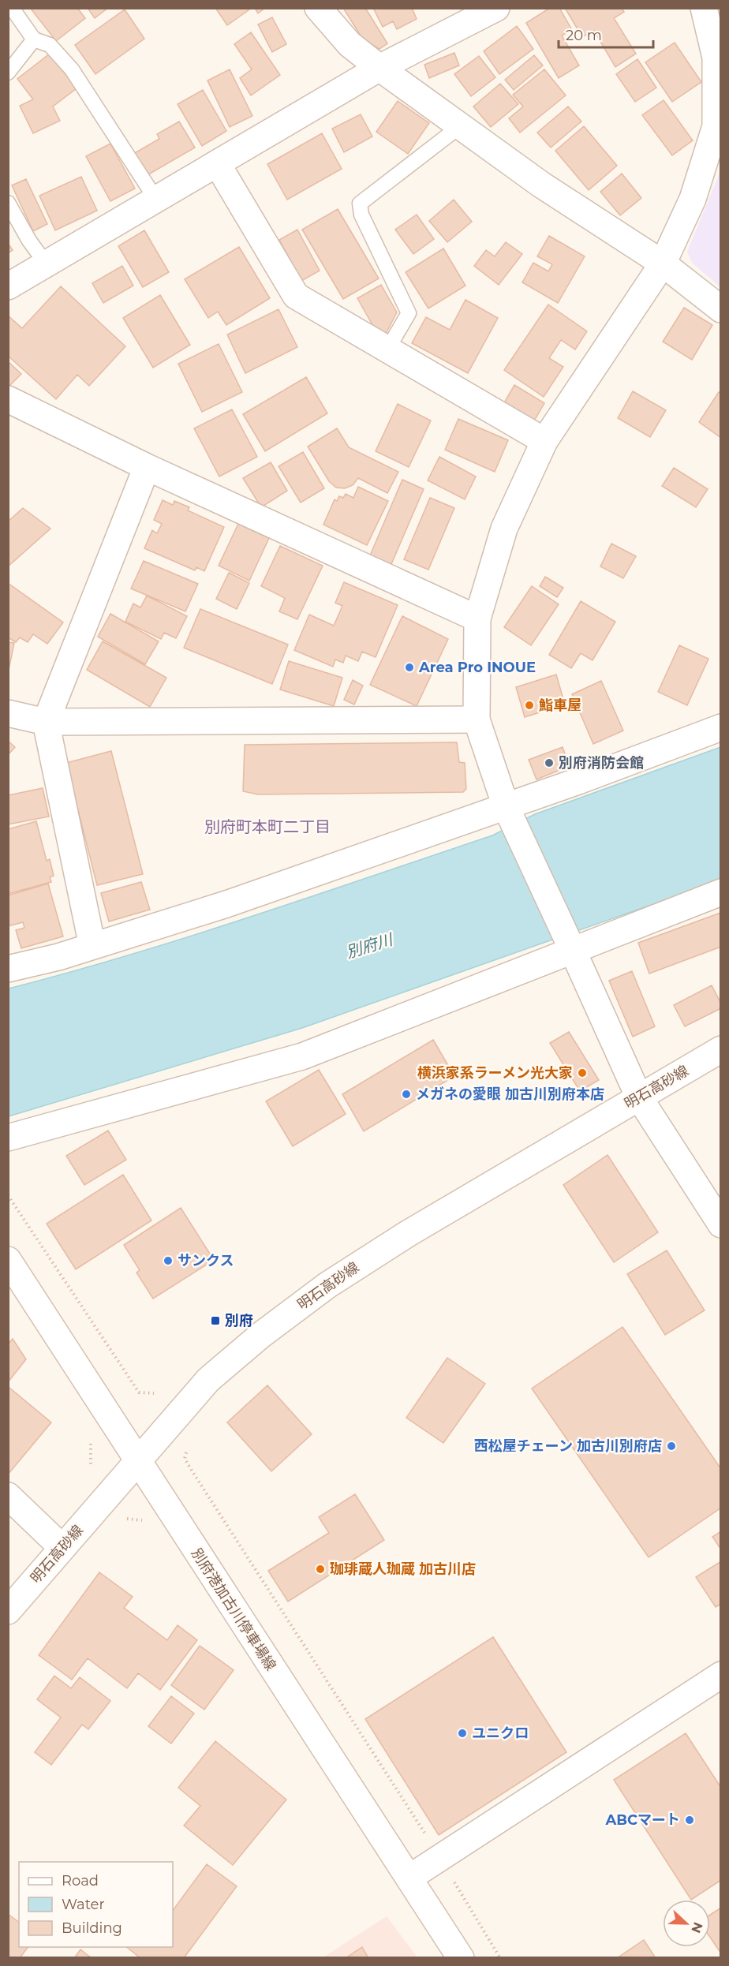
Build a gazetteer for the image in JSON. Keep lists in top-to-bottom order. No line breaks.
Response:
{"streets":{"street":["明石高砂線","別府港加古川停車場線"]},"crossings":[["明石高砂線","別府港加古川停車場線"]],"districts":["別府町本町二丁目"],"water":["別府川"],"places":{"other":["Area Pro INOUE","鮨車屋","別府消防会館","横浜家系ラーメン光大家","メガネの愛眼 加古川別府本店","サンクス","西松屋チェーン 加古川別府店","珈琲蔵人珈蔵 加古川店","ユニクロ","ABCマート"],"transit":["別府"]},"legend":["Road","Water","Building"],"scale_bar":"20 m","north":"right"}
